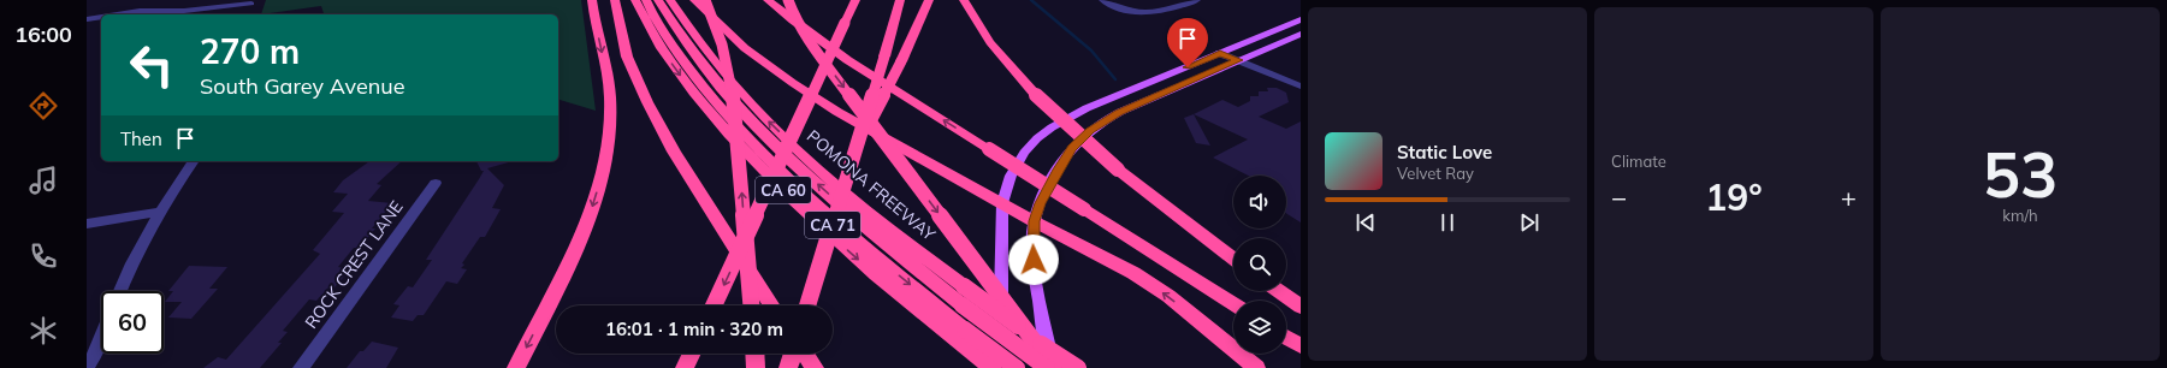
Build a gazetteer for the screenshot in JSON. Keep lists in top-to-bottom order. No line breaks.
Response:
{"streets":{"highway":["POMONA FREEWAY","CA 60","CA 71"],"street":["ROCK CREST LANE"]},"page":{"tabs":"16:00","tile":["Climate",["53","km/h"]],"turn":["270 m","South Garey Avenue"],"then":"Then","song":["Static Love","Velvet Ray"],"heat":["−","19°","+"],"limit":"60","trip":"16:01 · 1 min · 320 m"}}
